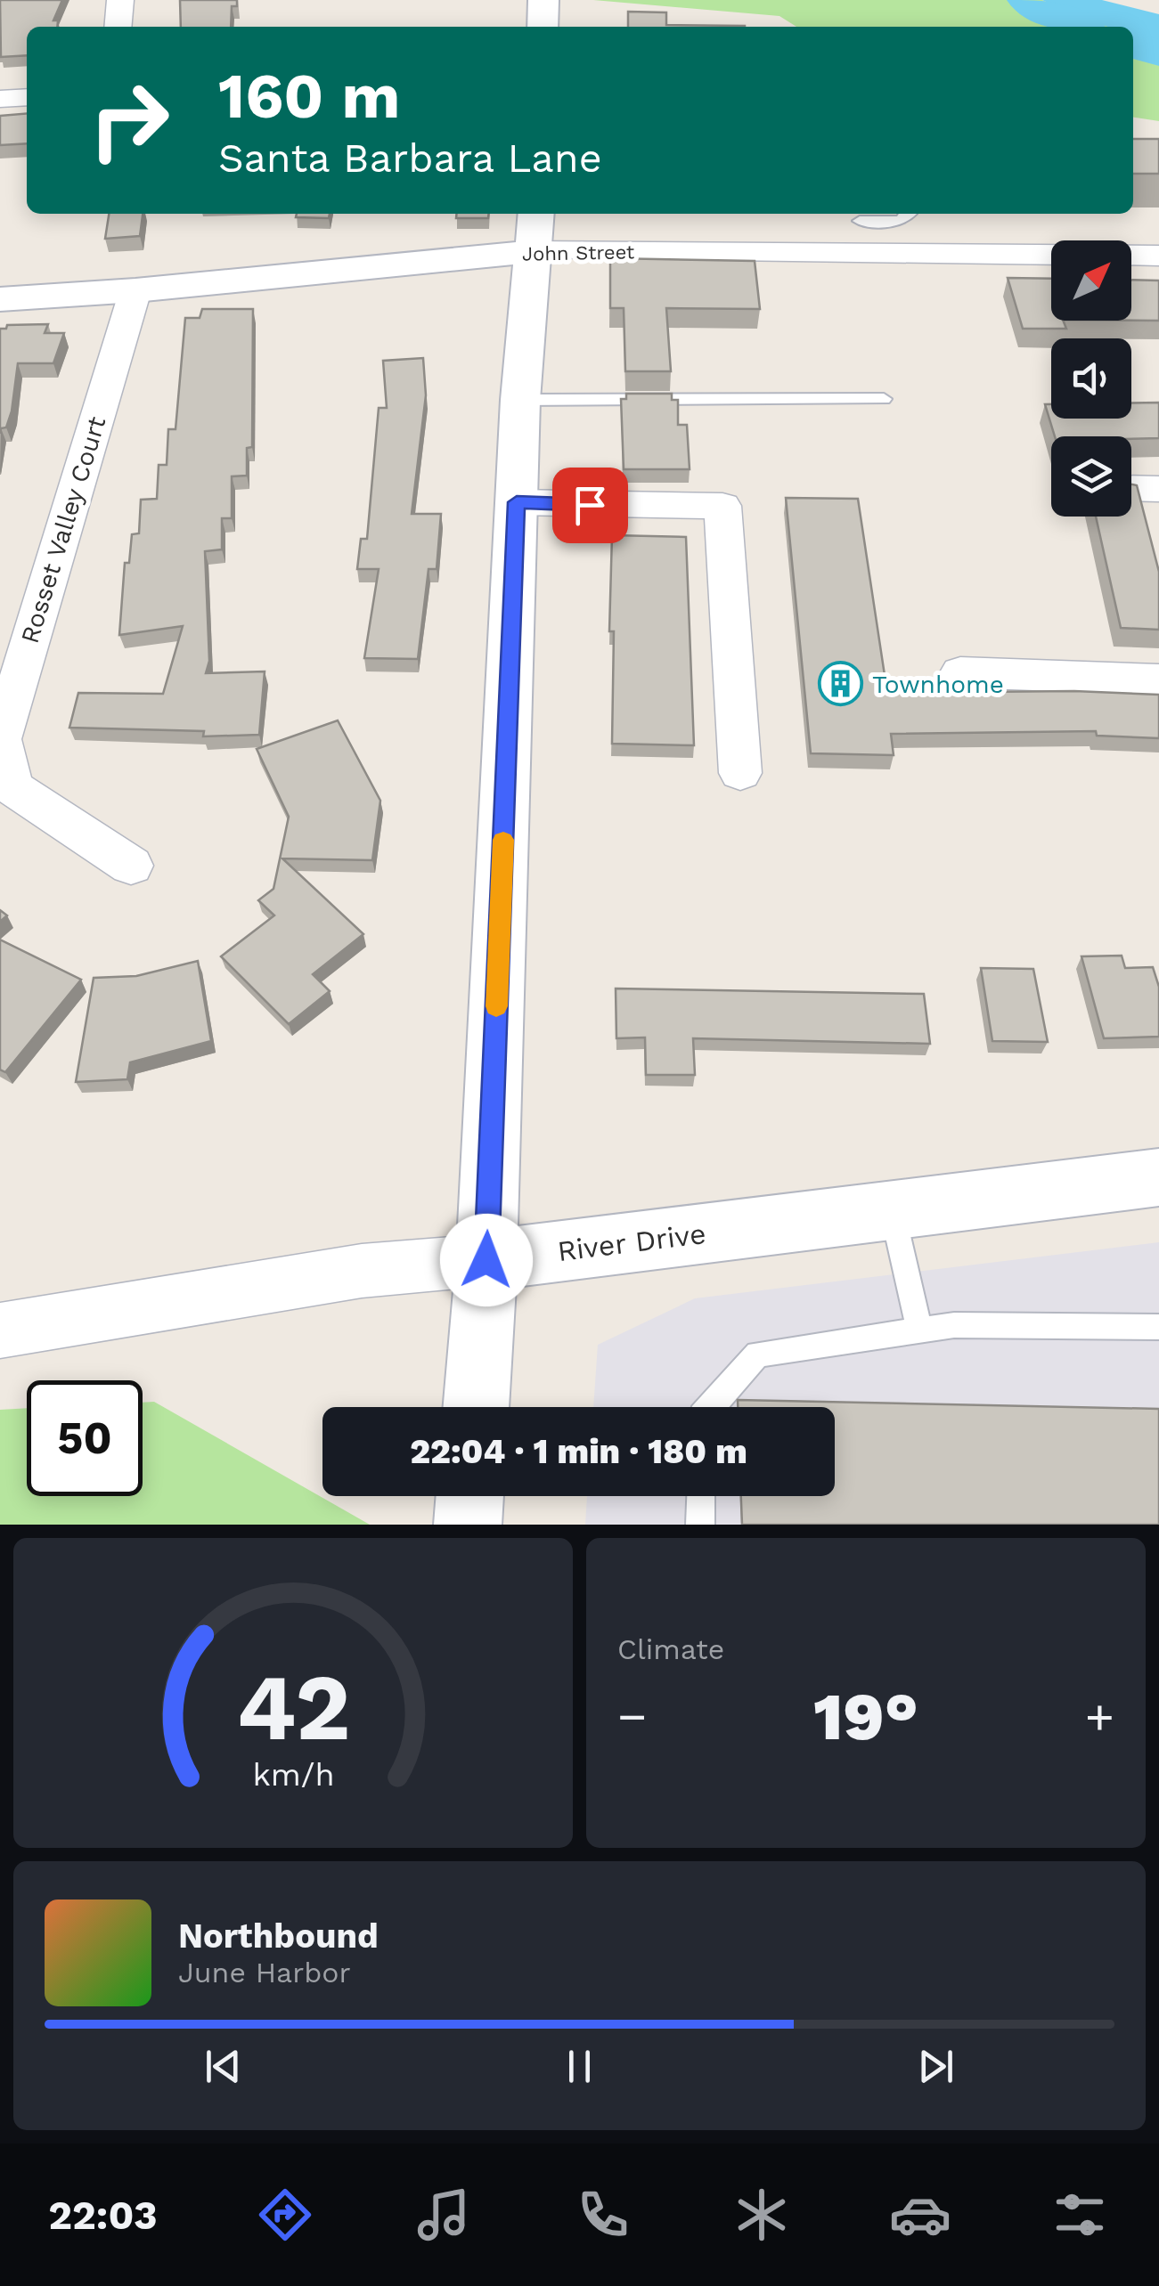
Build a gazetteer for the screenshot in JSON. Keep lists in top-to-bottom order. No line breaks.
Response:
{"streets":{"main road":["John Street","River Drive"],"street":["Rosset Valley Court"]},"crossings":[["John Street","Rosset Valley Court"]],"places":{"building":["Townhome"]},"north":"top right","page":{"turn":["160 m","Santa Barbara Lane"],"limit":"50","trip":"22:04 · 1 min · 180 m","tile":"Climate","heat":["−","19°","+"],"song":["Northbound","June Harbor"],"tabs":"22:03","gauge":["42","km/h"]}}
